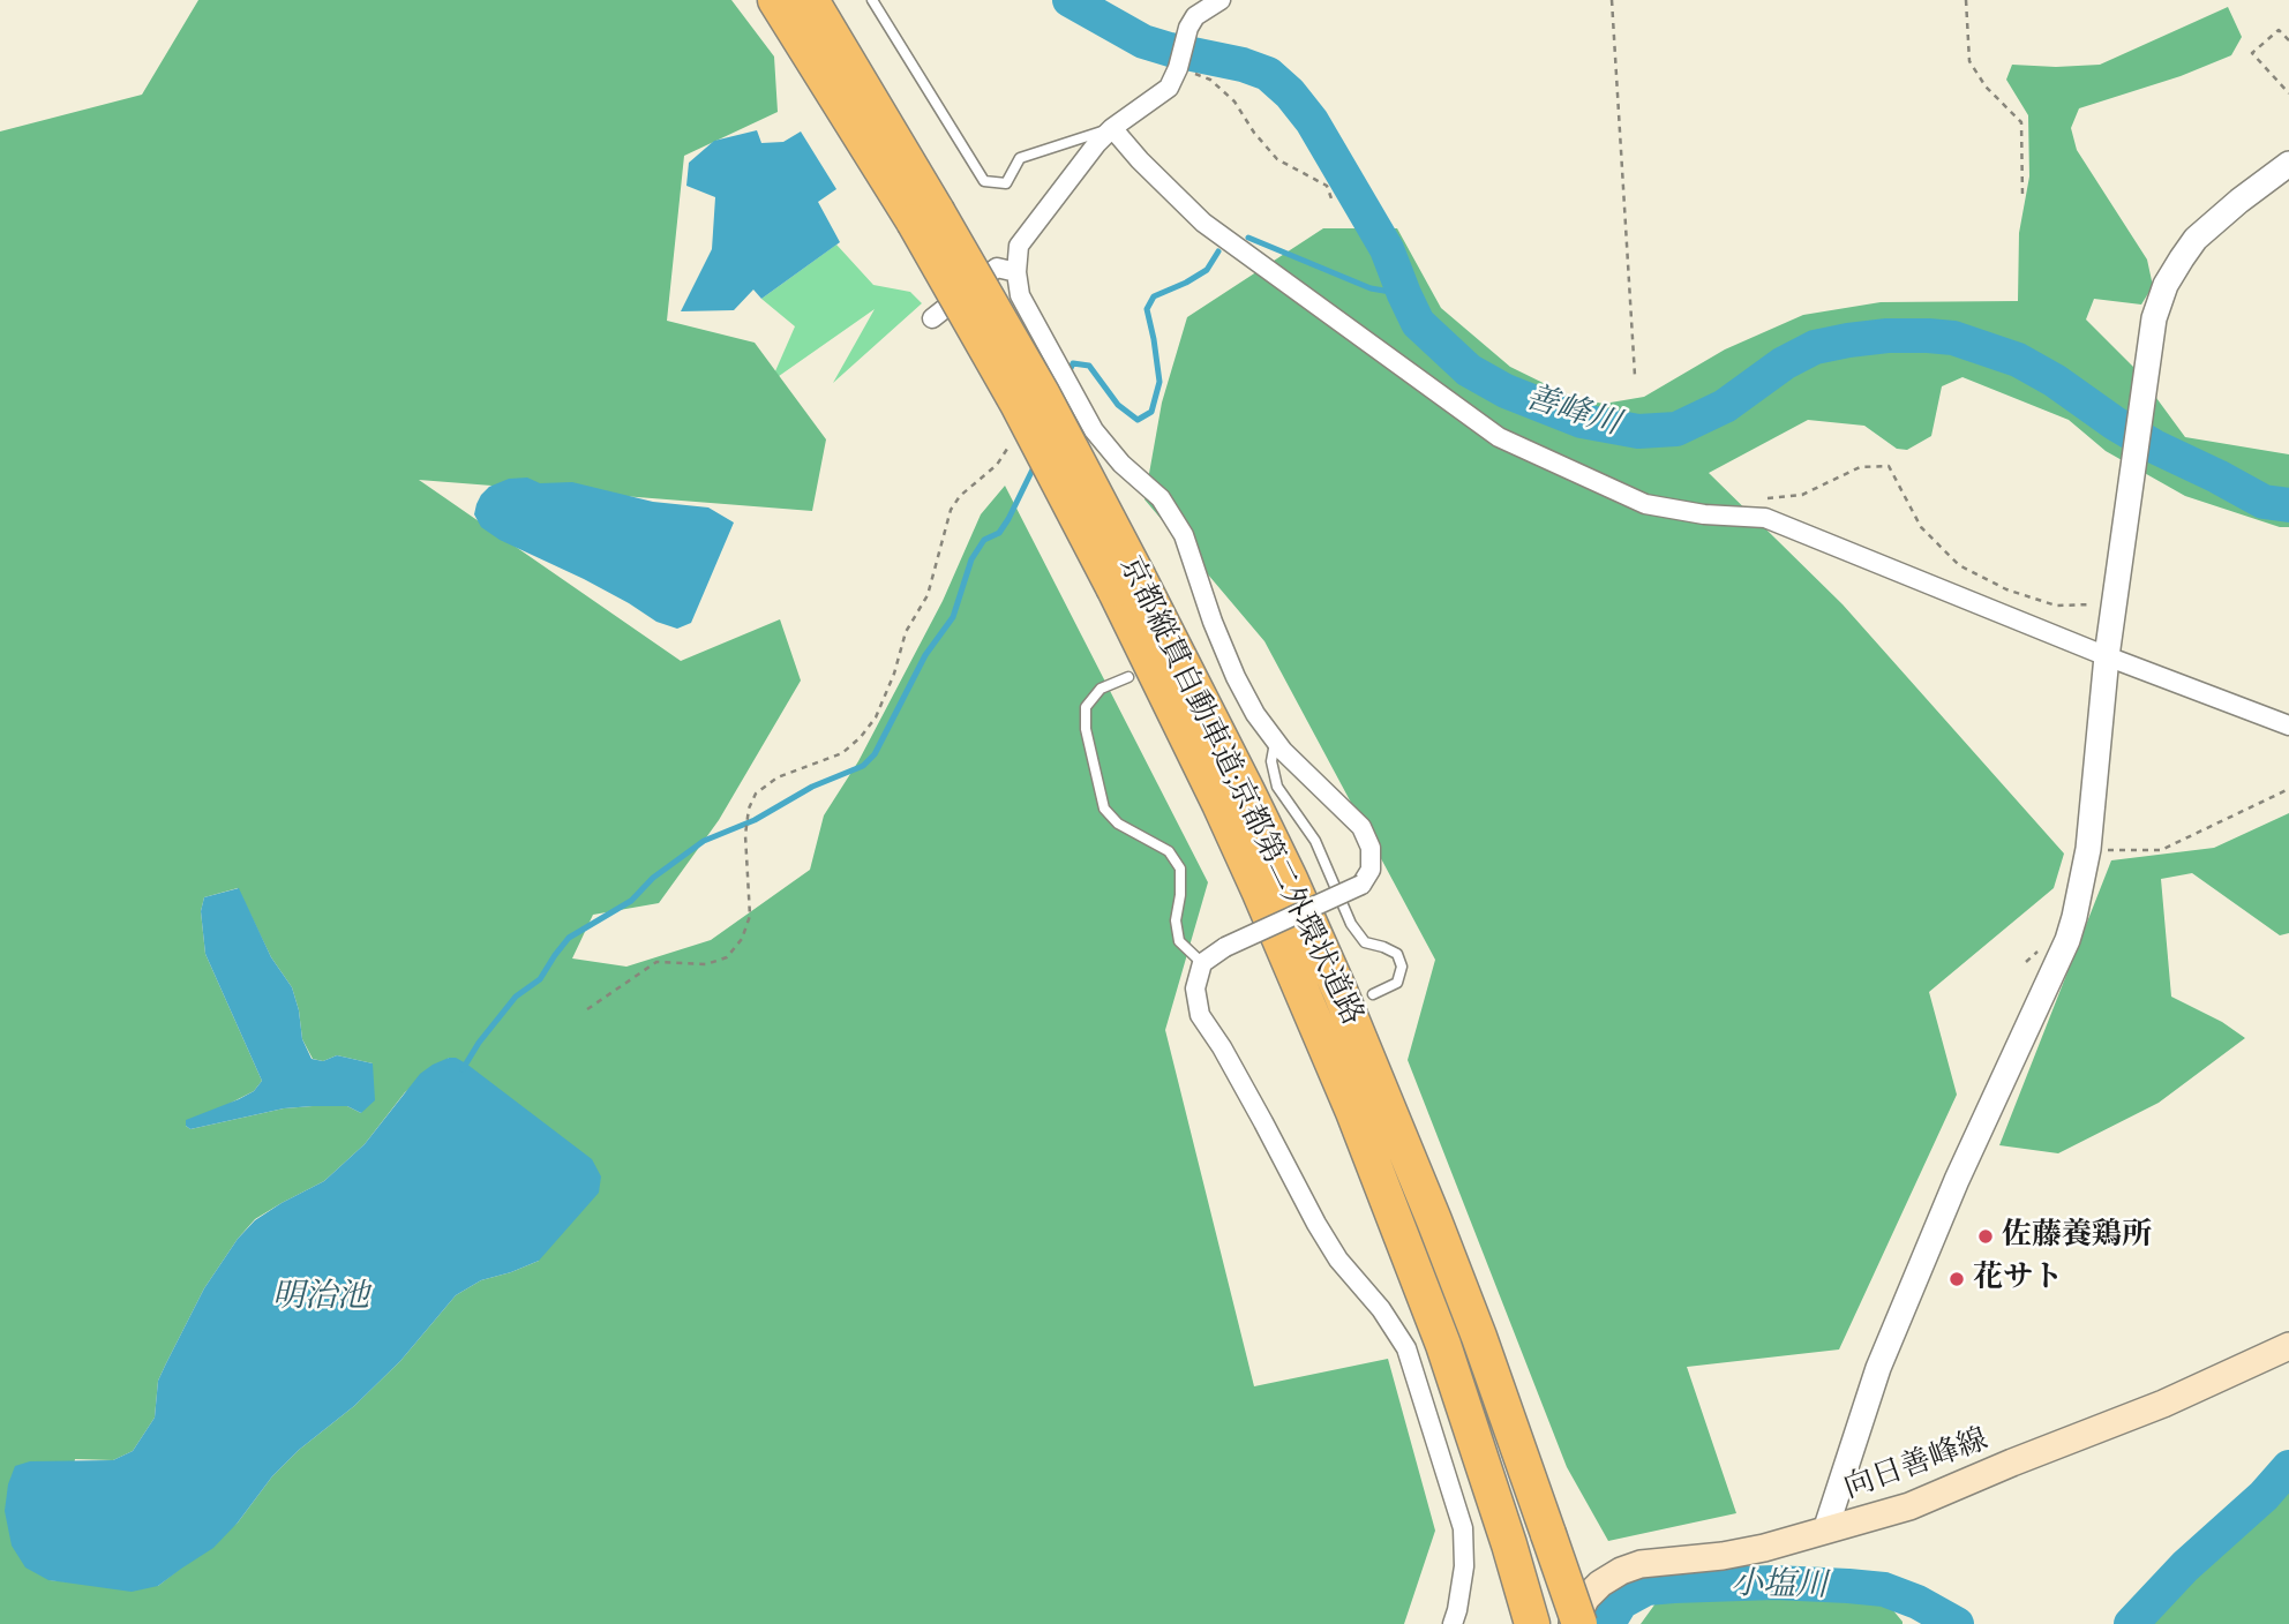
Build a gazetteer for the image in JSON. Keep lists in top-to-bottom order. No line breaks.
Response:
{"streets":{"highway":["京都縦貫自動車道;京都第二外環状道路"],"main road":["向日善峰線"]},"water":["善峰川","明治池","小塩川"],"places":["佐藤養鶏所","花サト"]}
